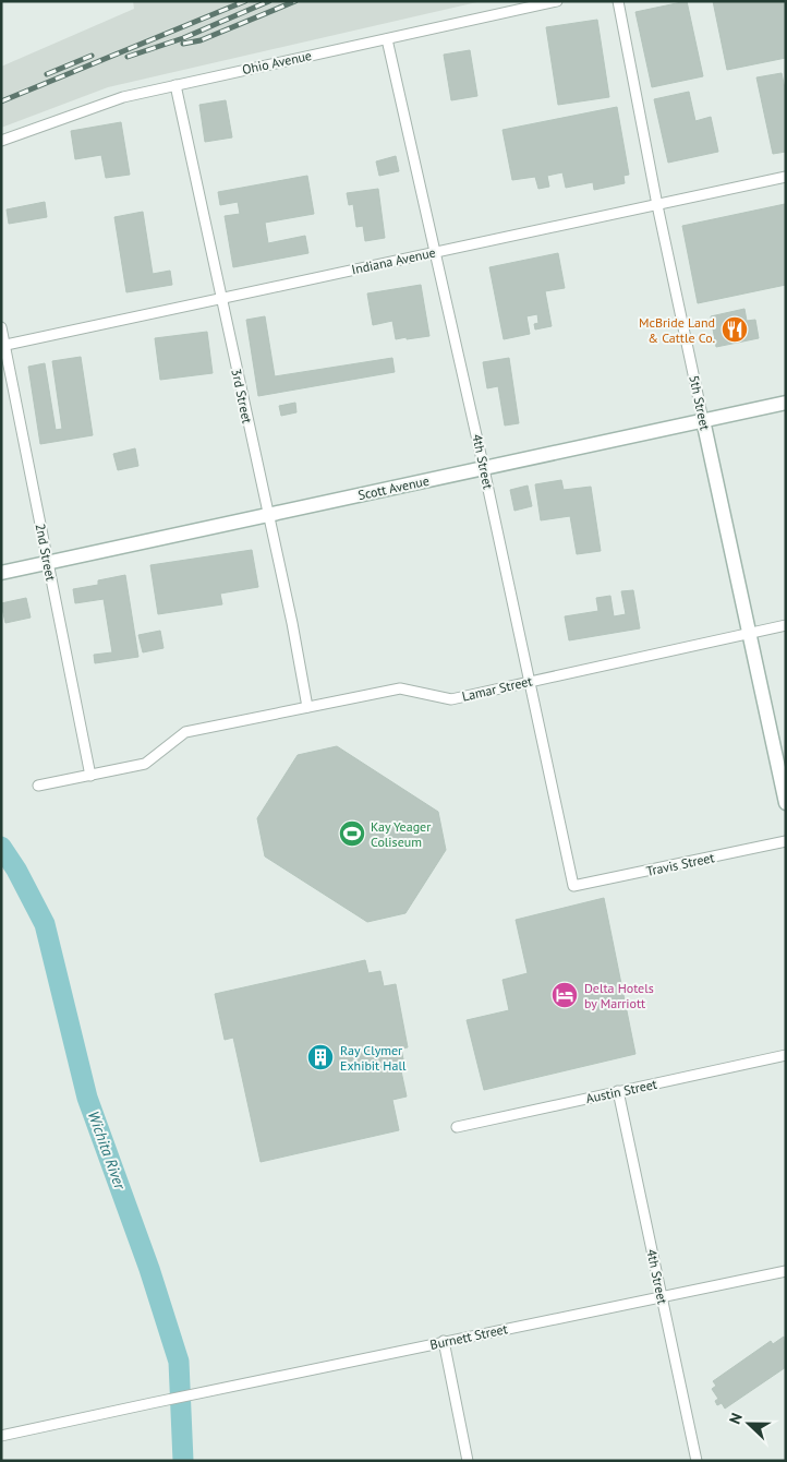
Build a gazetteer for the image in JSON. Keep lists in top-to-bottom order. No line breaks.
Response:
{"streets":{"main road":["5th Street","Scott Avenue"],"street":["Ohio Avenue","Indiana Avenue","3rd Street","4th Street","2nd Street","Lamar Street","Travis Street","Austin Street","Burnett Street"]},"crossings":[["Ohio Avenue","3rd Street"],["Ohio Avenue","4th Street"],["Indiana Avenue","3rd Street"],["Indiana Avenue","5th Street"],["Indiana Avenue","4th Street"],["Indiana Avenue","2nd Street"],["3rd Street","Scott Avenue"],["3rd Street","Lamar Street"],["5th Street","Scott Avenue"],["5th Street","Lamar Street"],["4th Street","Scott Avenue"],["4th Street","Lamar Street"],["4th Street","Travis Street"],["4th Street","Austin Street"],["4th Street","Burnett Street"],["Scott Avenue","2nd Street"],["2nd Street","Lamar Street"]],"water":["Wichita River"],"places":{"restaurant":["McBride Land & Cattle Co."],"sports":["Kay Yeager Coliseum"],"hotel":["Delta Hotels by Marriott"],"building":["Ray Clymer Exhibit Hall"]},"north":"left"}
